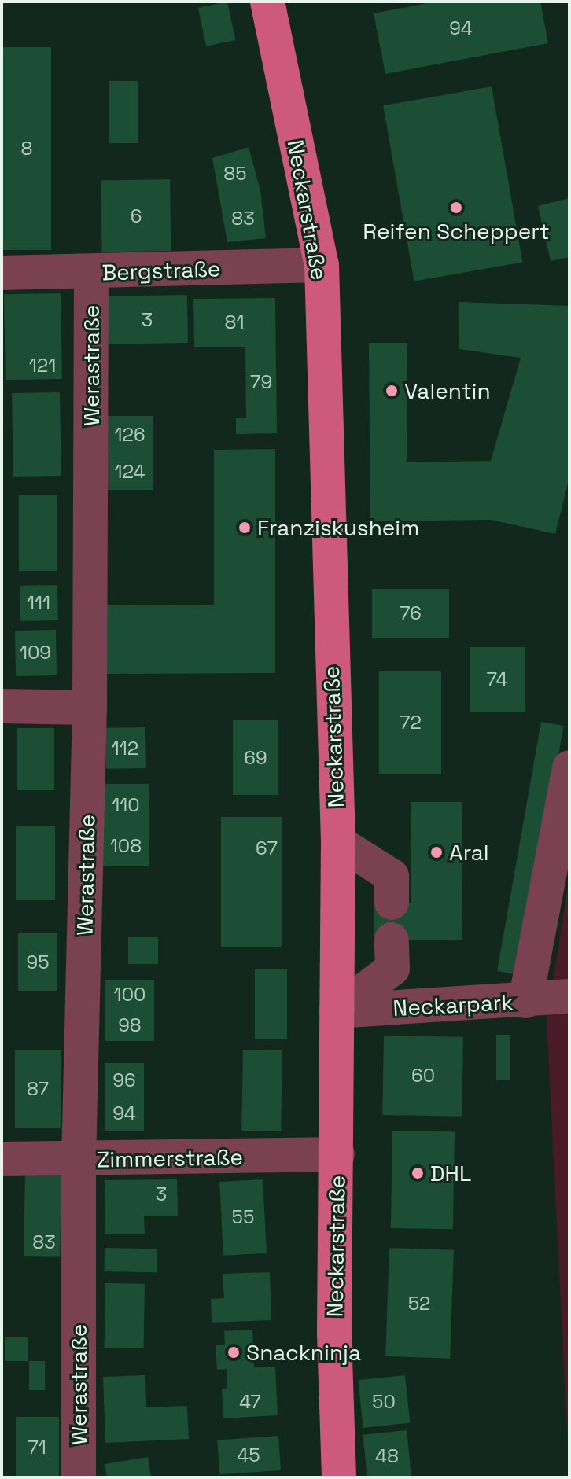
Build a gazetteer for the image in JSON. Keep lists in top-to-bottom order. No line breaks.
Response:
{"streets":{"main road":["Neckarstraße"],"street":["Bergstraße","Werastraße","Neckarpark","Zimmerstraße"]},"crossings":[["Neckarstraße","Bergstraße"],["Neckarstraße","Neckarpark"],["Neckarstraße","Zimmerstraße"],["Bergstraße","Werastraße"],["Werastraße","Zimmerstraße"]],"places":["Reifen Scheppert","Valentin","Franziskusheim","Aral","DHL","Snackninja"],"house_numbers":["94","8","85","6","83","3","81","121","79","126","124","111","76","109","74","72","112","69","110","108","67","95","100","98","60","96","87","94","3","55","83","52","47","50","71","45","48"]}
